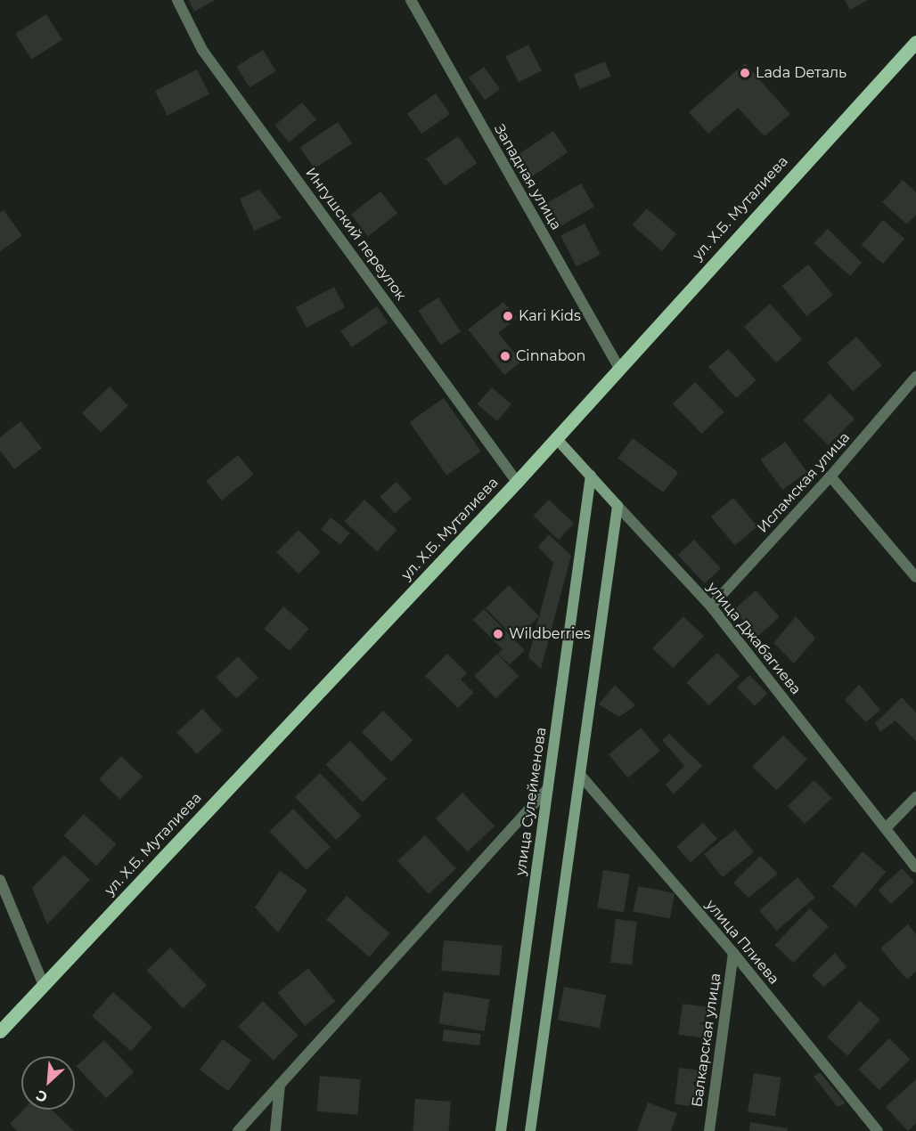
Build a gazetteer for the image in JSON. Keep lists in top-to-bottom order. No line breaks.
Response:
{"streets":{"main road":["ул. Х.Б. Муталиева","улица Джабагиева","улица Сулейменова"],"street":["Западная улица","Ингушский переулок","Исламская улица","улица Плиева","Балкарская улица"]},"crossings":[["Западная улица","ул. Х.Б. Муталиева"],["ул. Х.Б. Муталиева","Ингушский переулок"],["ул. Х.Б. Муталиева","улица Джабагиева"],["Исламская улица","улица Джабагиева"],["улица Джабагиева","улица Сулейменова"],["улица Плиева","Балкарская улица"]],"places":["Lada Dеталь","Kari Kids","Cinnabon","Wildberries"],"north":"bottom left"}
